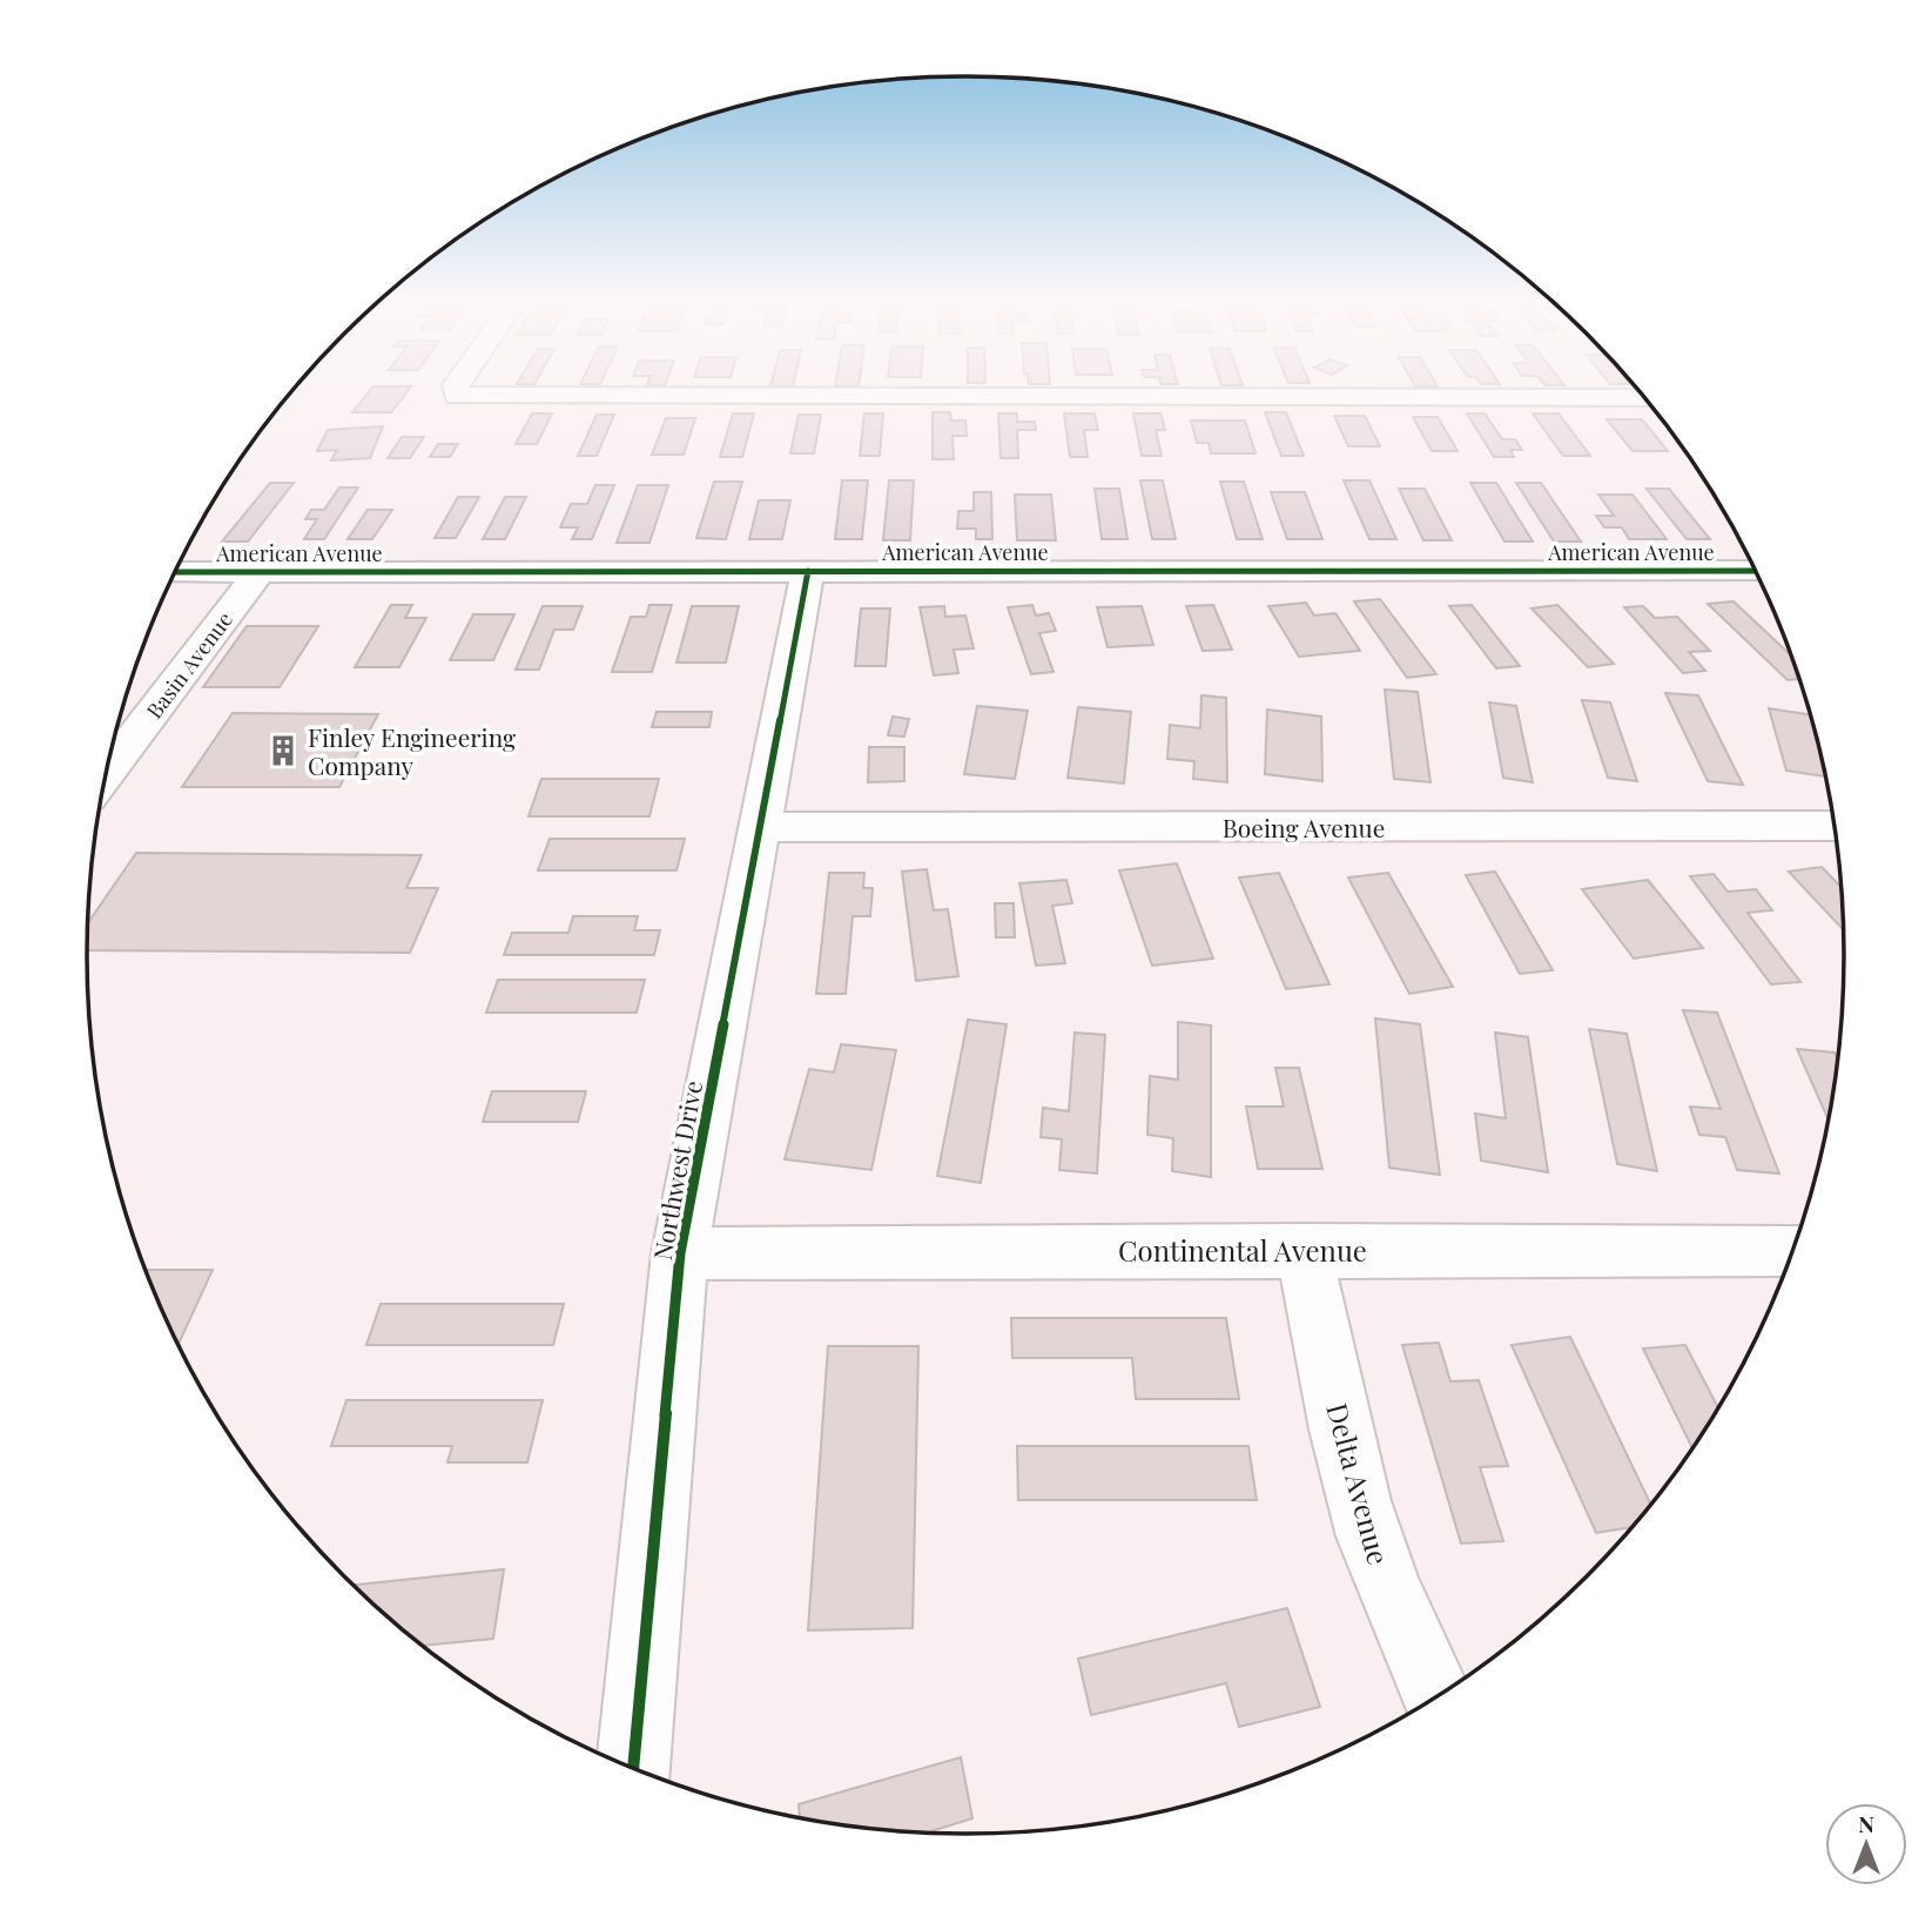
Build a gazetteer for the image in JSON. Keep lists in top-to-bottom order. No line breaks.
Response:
{"streets":{"street":["American Avenue","Basin Avenue","Boeing Avenue","Northwest Drive","Continental Avenue","Delta Avenue"]},"crossings":[["American Avenue","Basin Avenue"],["American Avenue","Northwest Drive"],["Boeing Avenue","Northwest Drive"],["Northwest Drive","Continental Avenue"],["Continental Avenue","Delta Avenue"]],"places":{"building":["Finley Engineering Company"]},"north":"top"}
